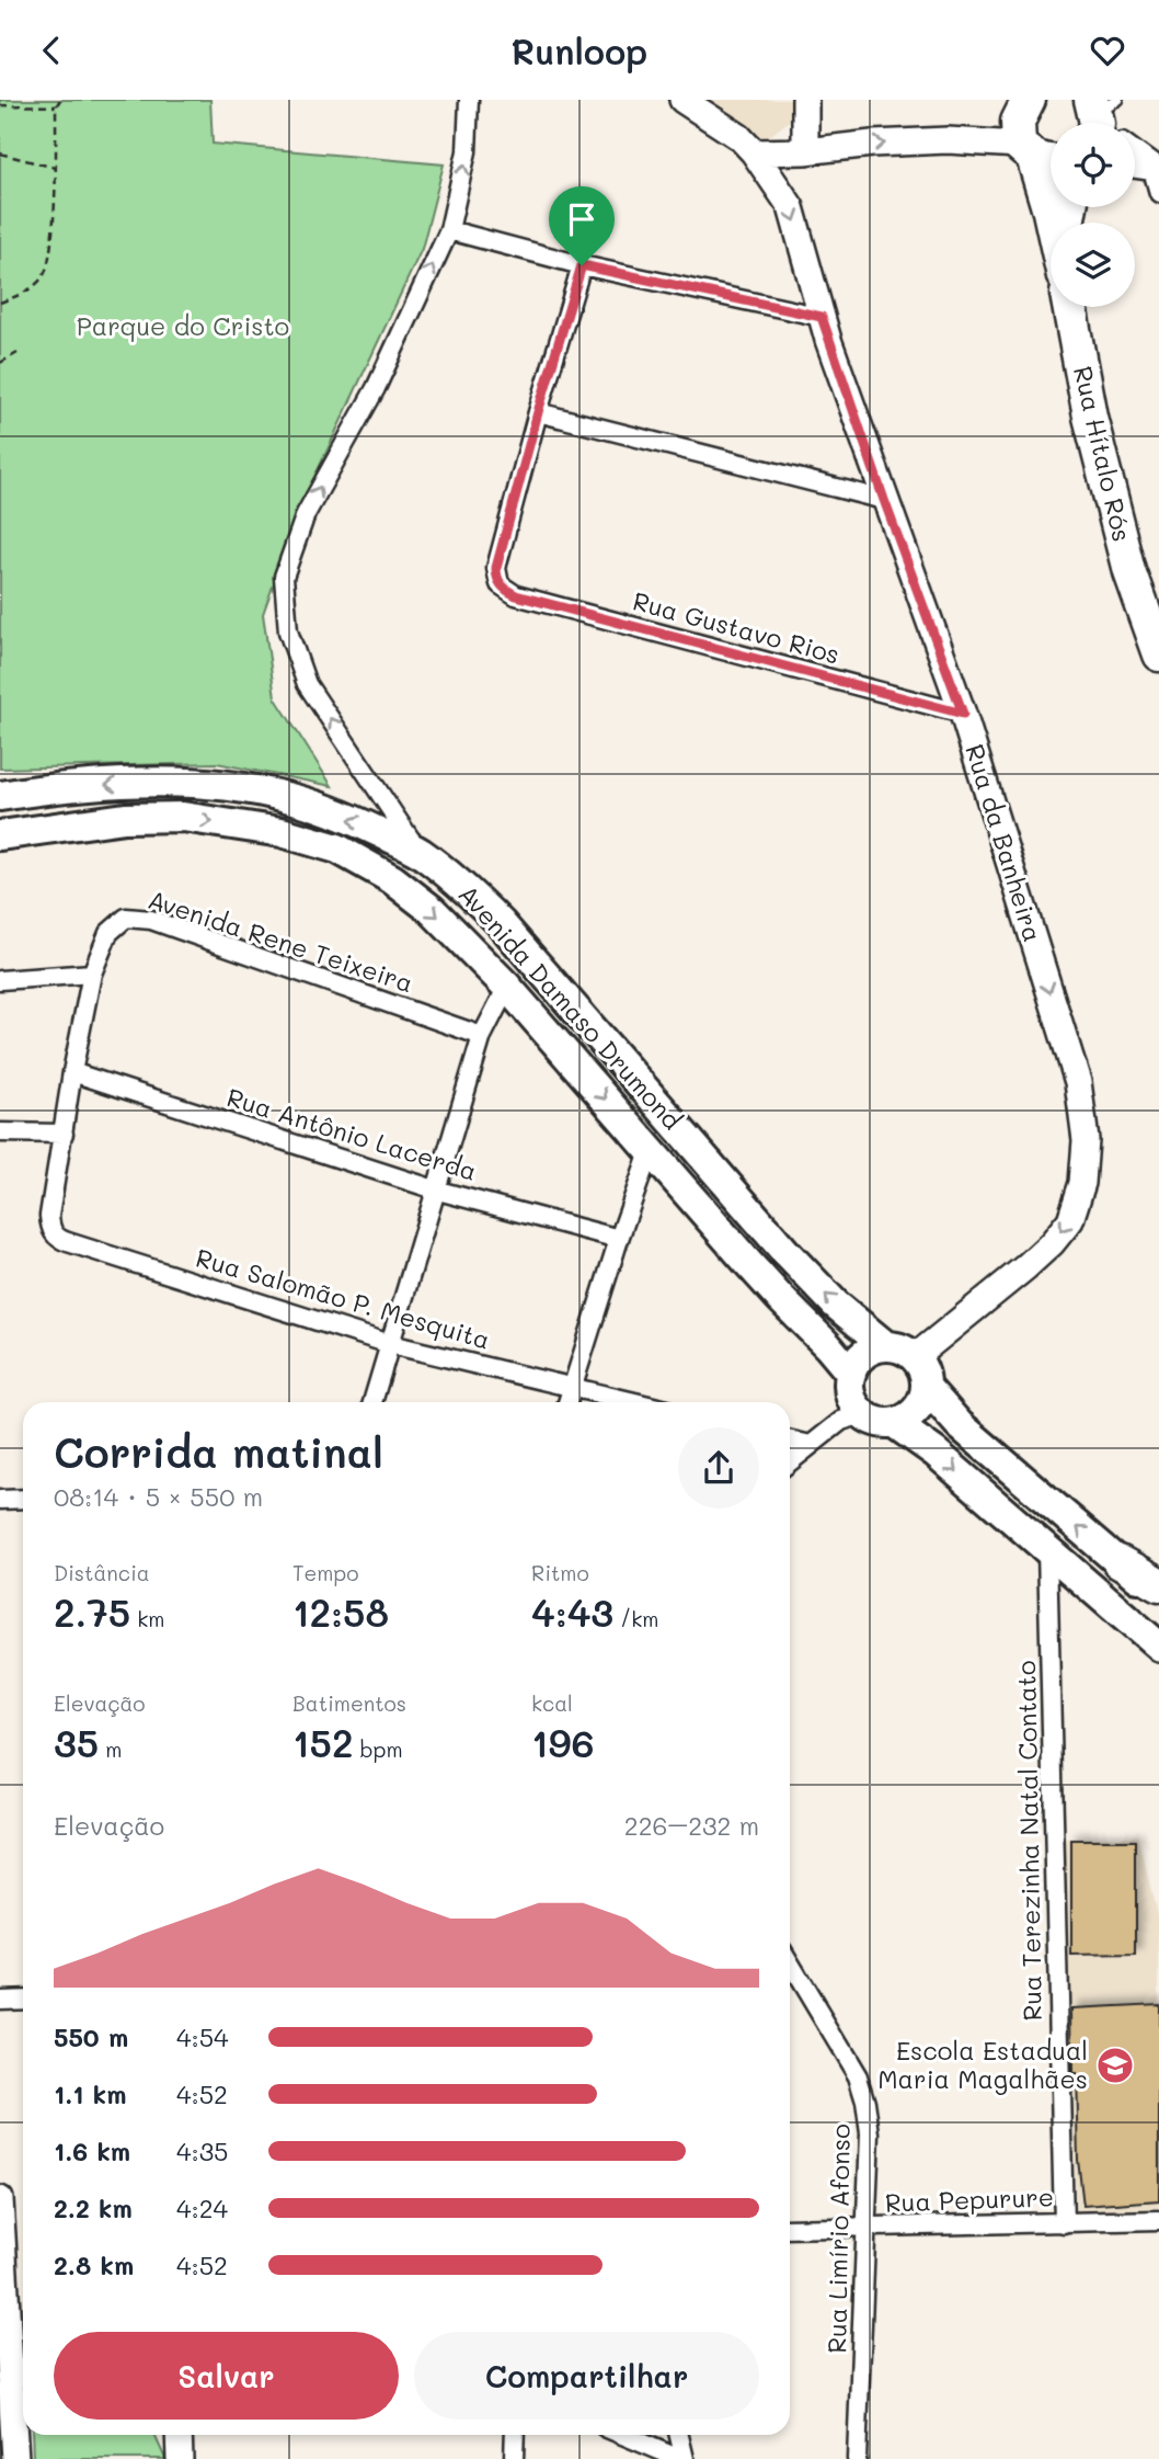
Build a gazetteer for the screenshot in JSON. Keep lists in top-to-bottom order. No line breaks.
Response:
{"streets":{"highway":["Rua Hítalo Rós"],"main road":["Avenida Damaso Drumond"],"street":["Rua Gustavo Rios","Rua da Banheira","Avenida Rene Teixeira","Rua Antônio Lacerda","Rua Salomão P. Mesquita","Rua Terezinha Natal Contato","Rua Pepurure","Rua Limírio Afonso"]},"crossings":[["Rua Gustavo Rios","Rua da Banheira"],["Rua da Banheira","Avenida Damaso Drumond"],["Avenida Rene Teixeira","Rua Antônio Lacerda"],["Avenida Rene Teixeira","Rua Salomão P. Mesquita"],["Rua Terezinha Natal Contato","Rua Pepurure"],["Rua Pepurure","Rua Limírio Afonso"]],"one_way":["Rua da Banheira"],"parks":["Parque do Cristo"],"places":{"school or university":["Escola Estadual Maria Magalhães"]},"page":{"header":"Runloop","heading":["Corrida matinal","08:14 · 5 × 550 m"],"stats":[["Distância","2.75 km"],["Tempo","12:58"],["Ritmo","4:43 /km"],["Elevação","35 m"],["Batimentos","152 bpm"],["kcal","196"]],"chart":["Elevação","226–232 m"],"list":[{"name":"550 m","note":"4:54"},{"name":"1.1 km","note":"4:52"},{"name":"1.6 km","note":"4:35"},{"name":"2.2 km","note":"4:24"},{"name":"2.8 km","note":"4:52"}],"buttons":["Salvar","Compartilhar"]}}
